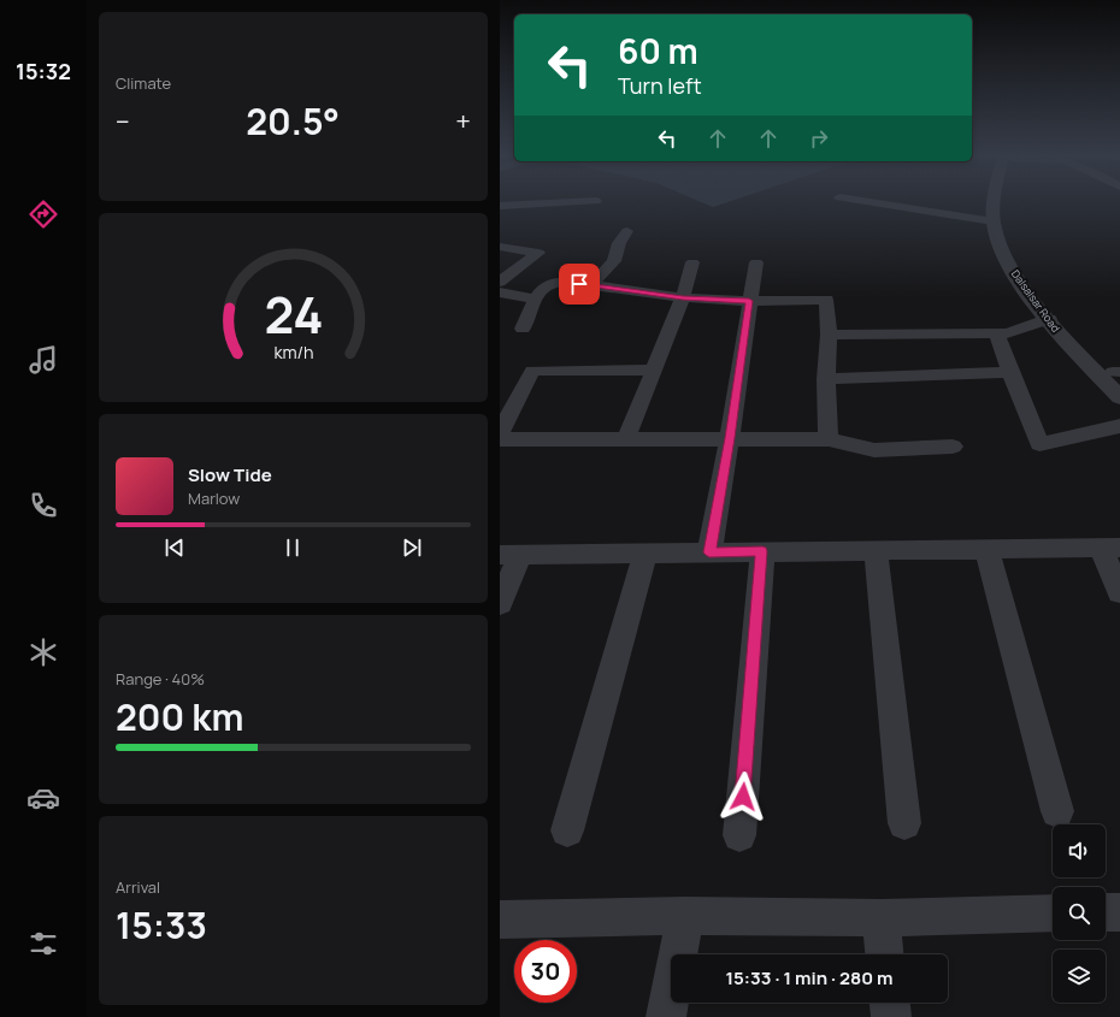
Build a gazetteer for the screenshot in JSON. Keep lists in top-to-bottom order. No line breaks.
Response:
{"streets":{"street":["Dalsalsar Road"]},"page":{"tabs":"15:32","tile":["Climate",["Range · 40%","200 km"],["Arrival","15:33"]],"turn":["60 m","Turn left"],"heat":["−","20.5°","+"],"song":["Slow Tide","Marlow"],"limit":"30","trip":"15:33 · 1 min · 280 m","gauge":["24","km/h"]}}
